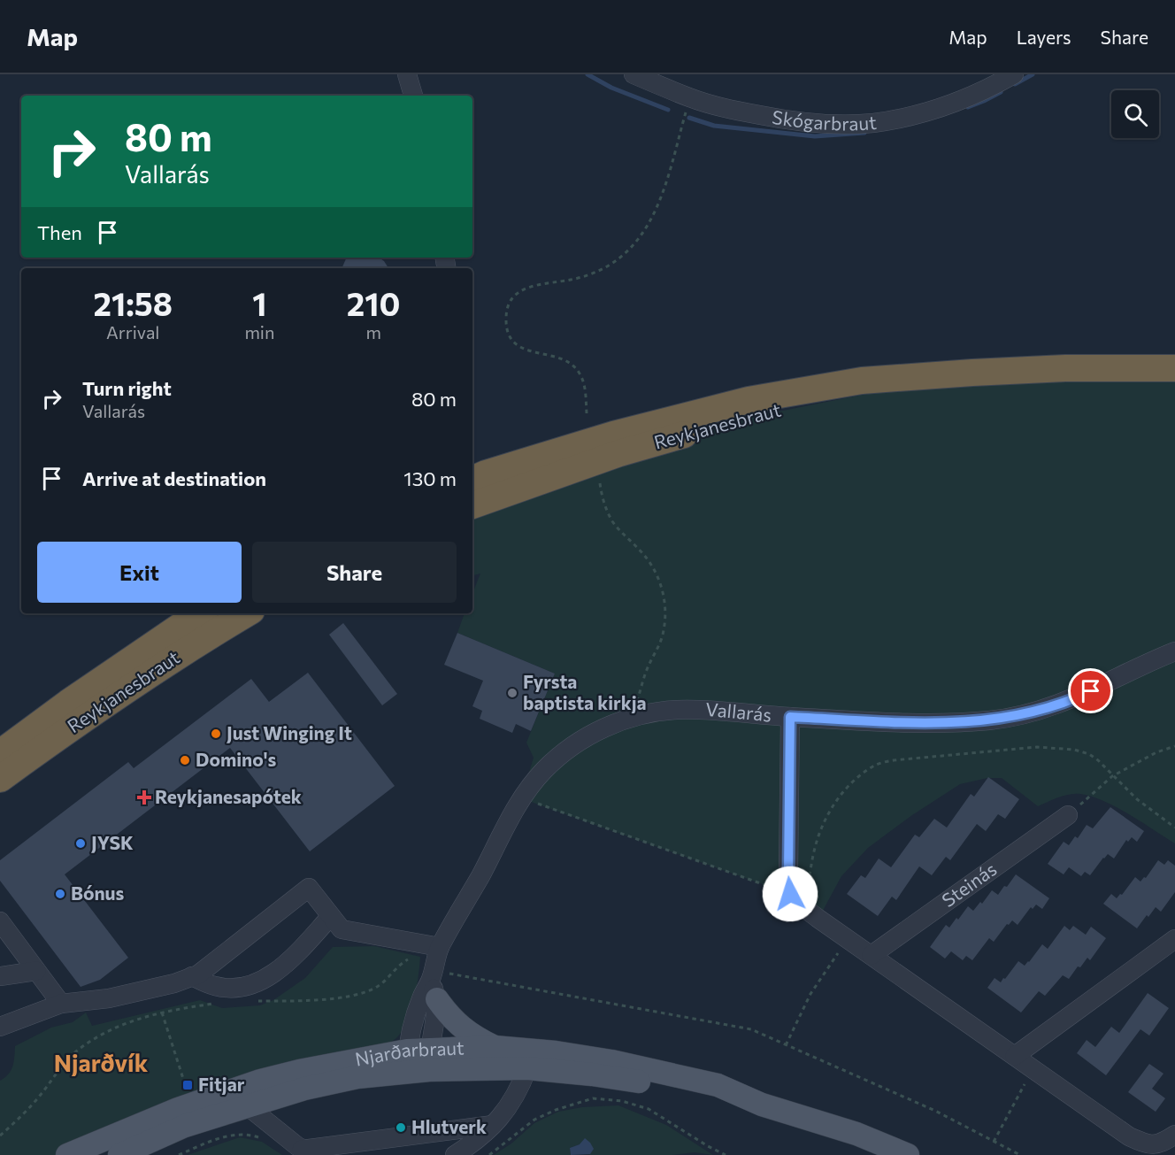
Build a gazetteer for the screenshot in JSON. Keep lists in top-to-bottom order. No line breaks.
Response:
{"streets":{"highway":["Reykjanesbraut"],"main road":["Njarðarbraut"],"street":["Skógarbraut","Vallarás","Steinás"]},"crossings":[["Vallarás","Njarðarbraut"]],"districts":["Njarðvík"],"places":{"other":["Fyrsta baptista kirkja","Just Winging It","Domino's","JYSK","Bónus","Hlutverk"],"health":["Reykjanesapótek"],"transit":["Fitjar"]},"page":{"header":"Map","nav":["Map","Layers","Share"],"turn":["80 m","Vallarás"],"then":"Then","eta":["21:58","Arrival","1","min","210","m"],"list":[{"name":"Turn right","note":"Vallarás","value":"80 m"},{"name":"Arrive at destination","value":"130 m"}],"buttons":["Exit","Share"]}}
